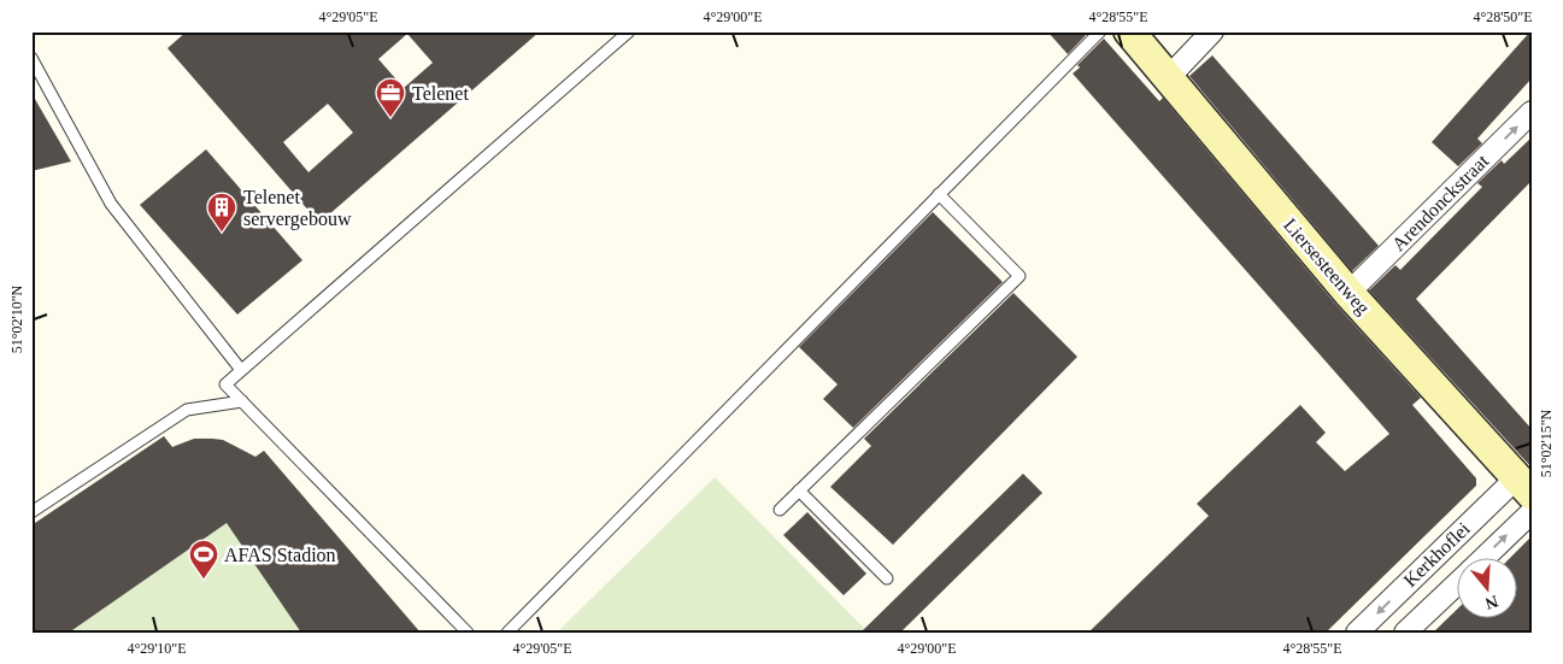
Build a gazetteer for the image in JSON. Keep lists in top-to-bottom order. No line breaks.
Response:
{"streets":{"main road":["Liersesteenweg"],"street":["Arendonckstraat","Kerkhoflei"]},"crossings":[["Arendonckstraat","Liersesteenweg"],["Liersesteenweg","Kerkhoflei"]],"one_way":["Arendonckstraat"],"places":{"office":["Telenet"],"building":["Telenet servergebouw"],"sports":["AFAS Stadion"]},"north":"bottom","coordinates":["4°29'05\"E","4°29'00\"E","4°28'55\"E","4°28'50\"E","51°02'10\"N","51°02'15\"N","4°29'10\"E"]}
